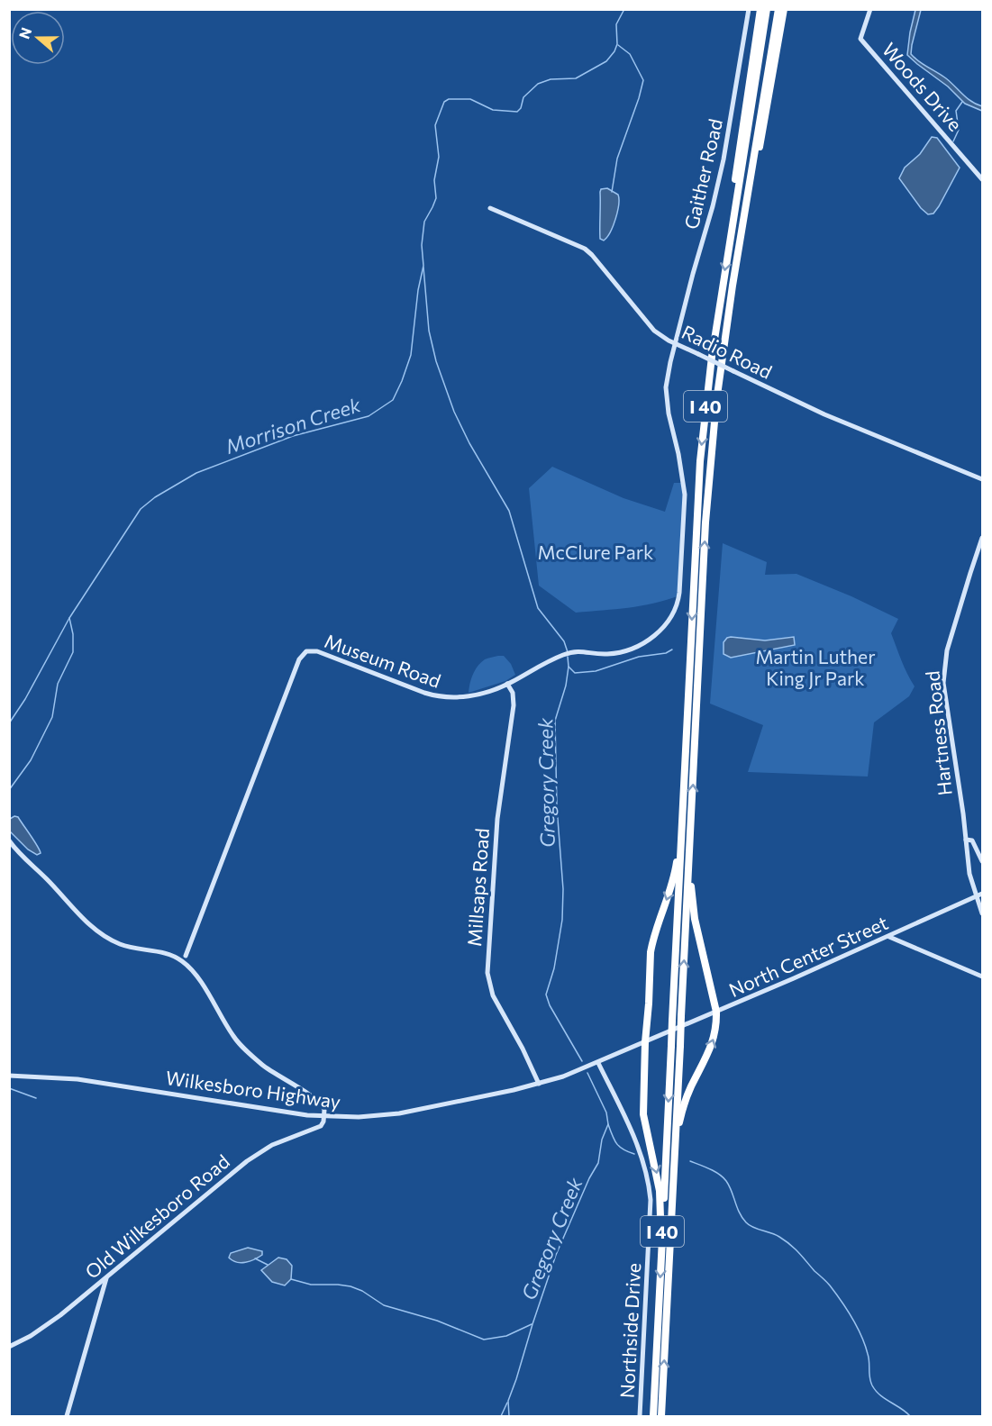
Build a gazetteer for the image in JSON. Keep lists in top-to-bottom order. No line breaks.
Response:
{"streets":{"highway":["I 40"],"street":["Woods Drive","Gaither Road","Radio Road","Museum Road","Hartness Road","Millsaps Road","North Center Street","Wilkesboro Highway","Old Wilkesboro Road","Northside Drive"]},"crossings":[["Gaither Road","Radio Road"],["Gaither Road","Museum Road"],["Radio Road","Museum Road"],["Museum Road","Millsaps Road"],["Hartness Road","North Center Street"],["Millsaps Road","Wilkesboro Highway"],["North Center Street","Wilkesboro Highway"],["Wilkesboro Highway","Old Wilkesboro Road"],["Wilkesboro Highway","Northside Drive"]],"water":["Morrison Creek","Gregory Creek"],"parks":["McClure Park","Martin Luther King Jr Park"],"north":"left"}
